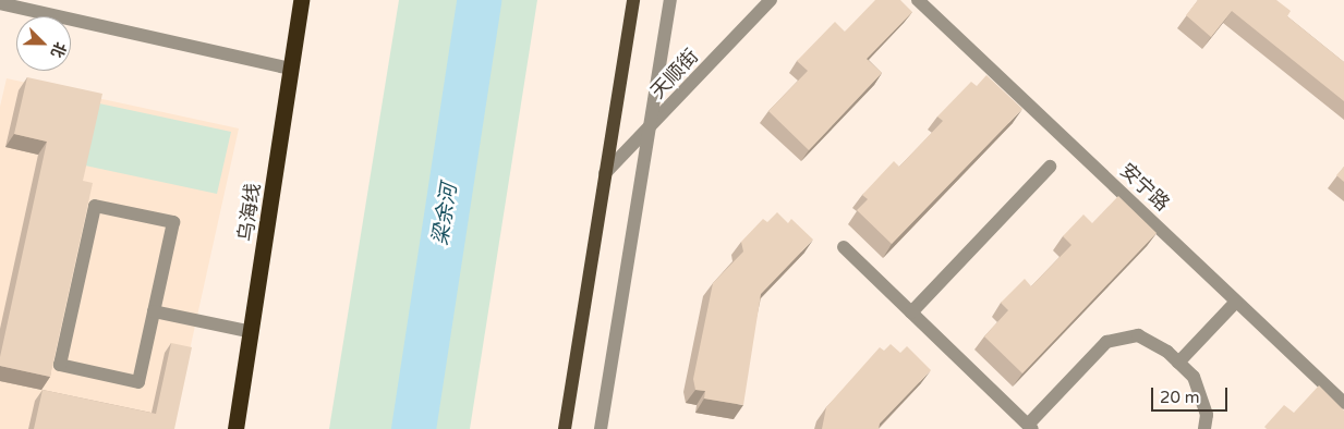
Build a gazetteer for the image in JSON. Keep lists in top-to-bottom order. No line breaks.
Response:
{"streets":{"highway":["乌海线"],"street":["天顺街","安宁路"]},"water":["梁余河"],"scale_bar":"20 m","north":"bottom right"}
